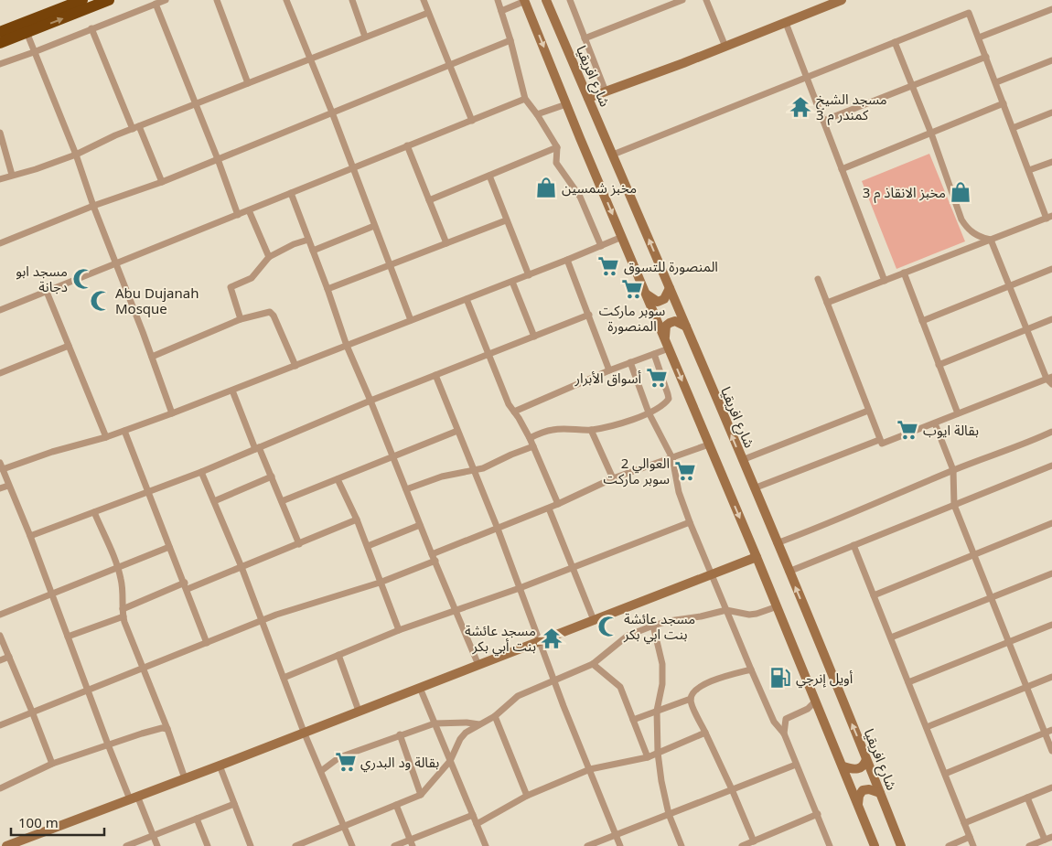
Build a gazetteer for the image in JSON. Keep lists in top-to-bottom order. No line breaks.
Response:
{"streets":{"street":["شارع افريقيا"]},"places":{"temple":["مسجد الشيخ كمندر م 3","مسجد عائشة بنت أبي بكر"],"shop":["مخبز شمسين","مخبز الانقاذ م 3"],"supermarket":["المنصورة للتسوق","سوبر ماركت المنصورة","أسواق الأبرار","بقالة ايوب","العوالي 2 سوبر ماركت","بقالة ود البدري"],"mosque":["مسجد ابو دجانة","Abu Dujanah Mosque","مسجد عائشة بنت ابي بكر"],"fuel station":["أويل إنرجي"]},"scale_bar":"100 m"}
